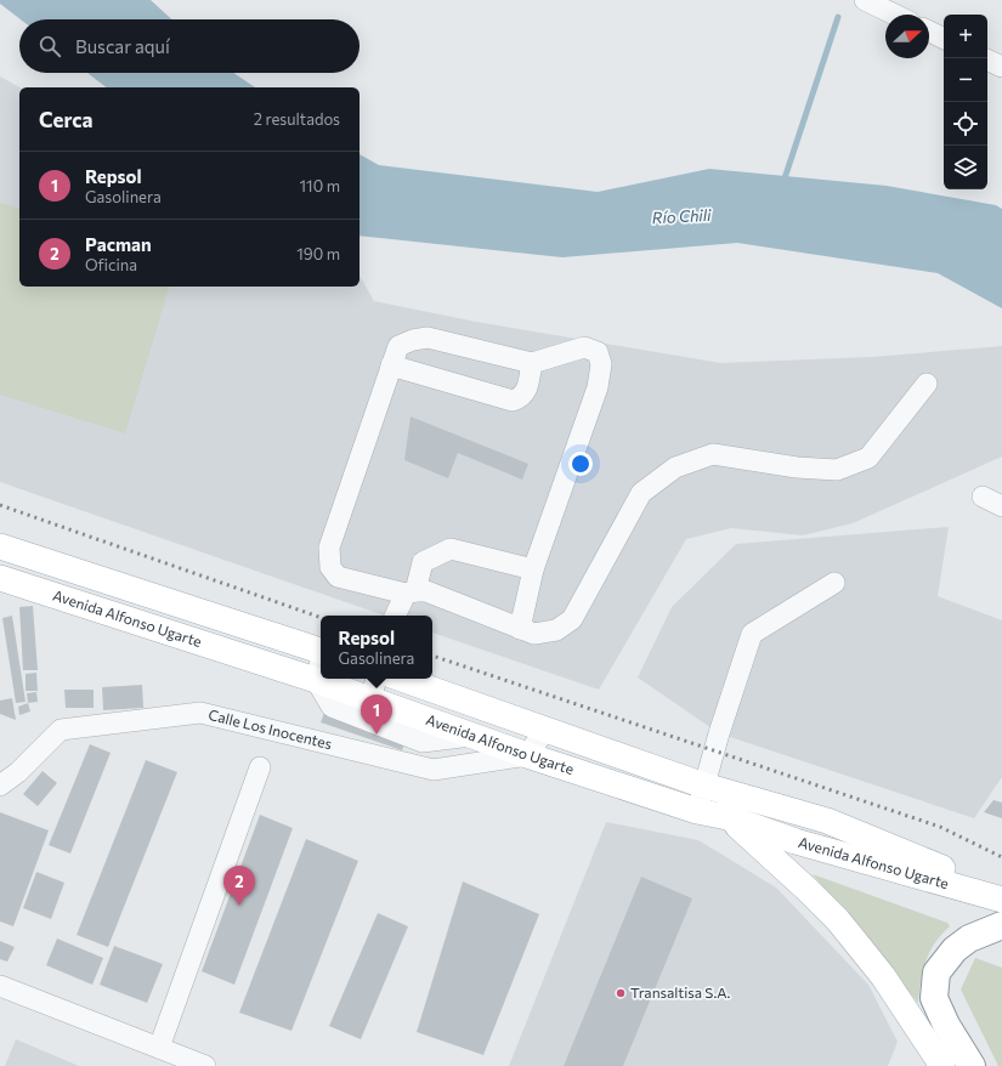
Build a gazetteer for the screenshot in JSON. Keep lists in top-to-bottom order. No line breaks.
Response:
{"streets":{"main road":["Avenida Alfonso Ugarte"],"street":["Calle Los Inocentes"]},"crossings":[["Avenida Alfonso Ugarte","Calle Los Inocentes"]],"water":["Río Chili"],"places":["Transaltisa S.A."],"north":"right","page":{"map_buttons":["+","−"],"search":"Buscar aquí","heading":["Cerca","2 resultados"],"list":[{"mark":"1","name":"Repsol","note":"Gasolinera","value":"110 m"},{"mark":"2","name":"Pacman","note":"Oficina","value":"190 m"}],"popup":["Repsol","Gasolinera"],"pins":["1","2"]}}
